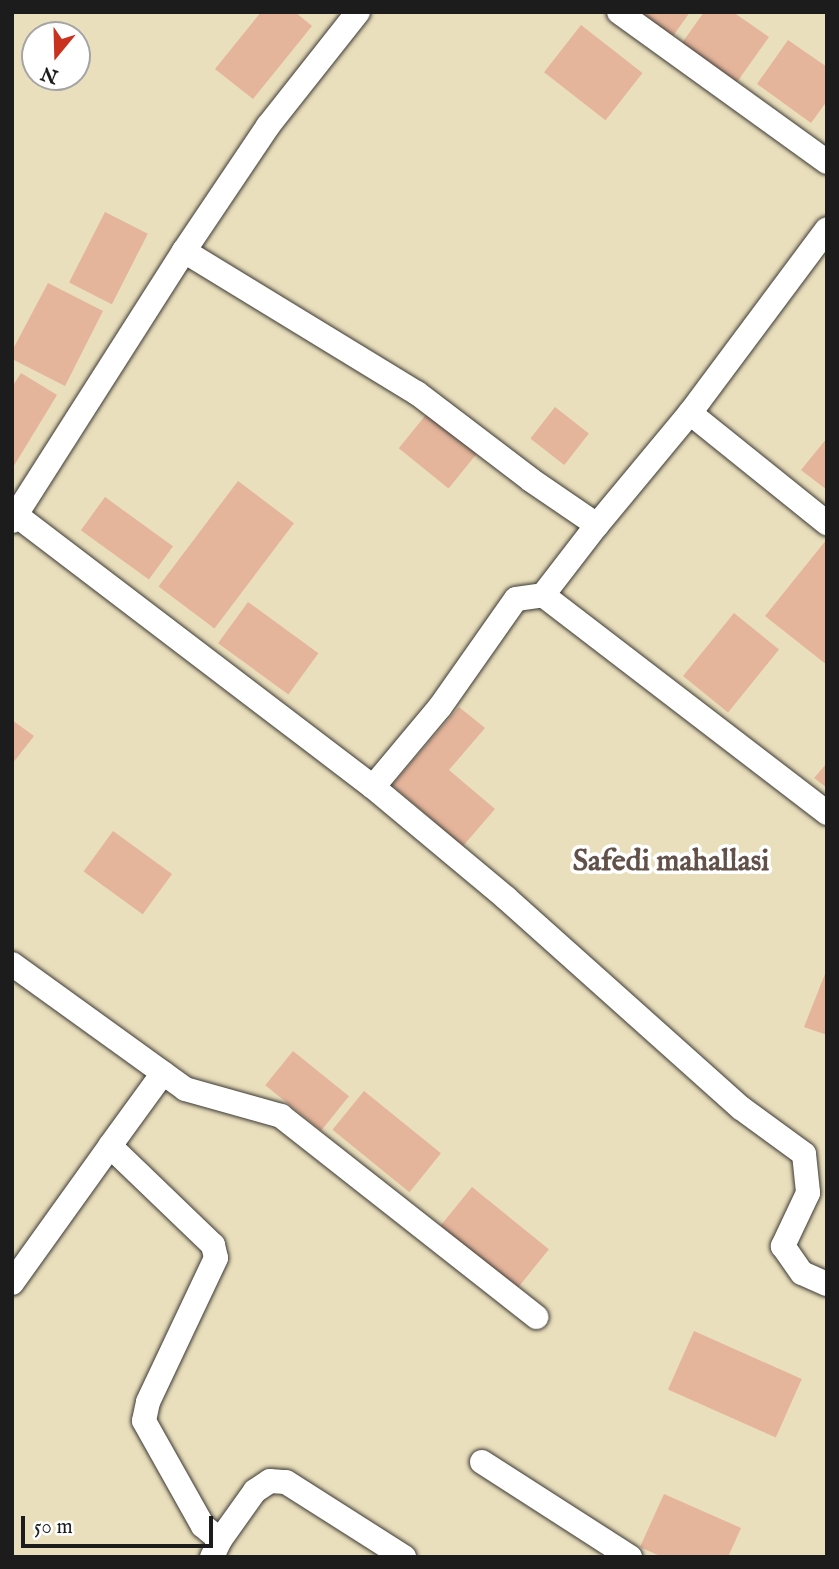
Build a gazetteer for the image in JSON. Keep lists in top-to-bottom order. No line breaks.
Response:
{"districts":["Safedi mahallasi"],"scale_bar":"50 m","north":"bottom"}
